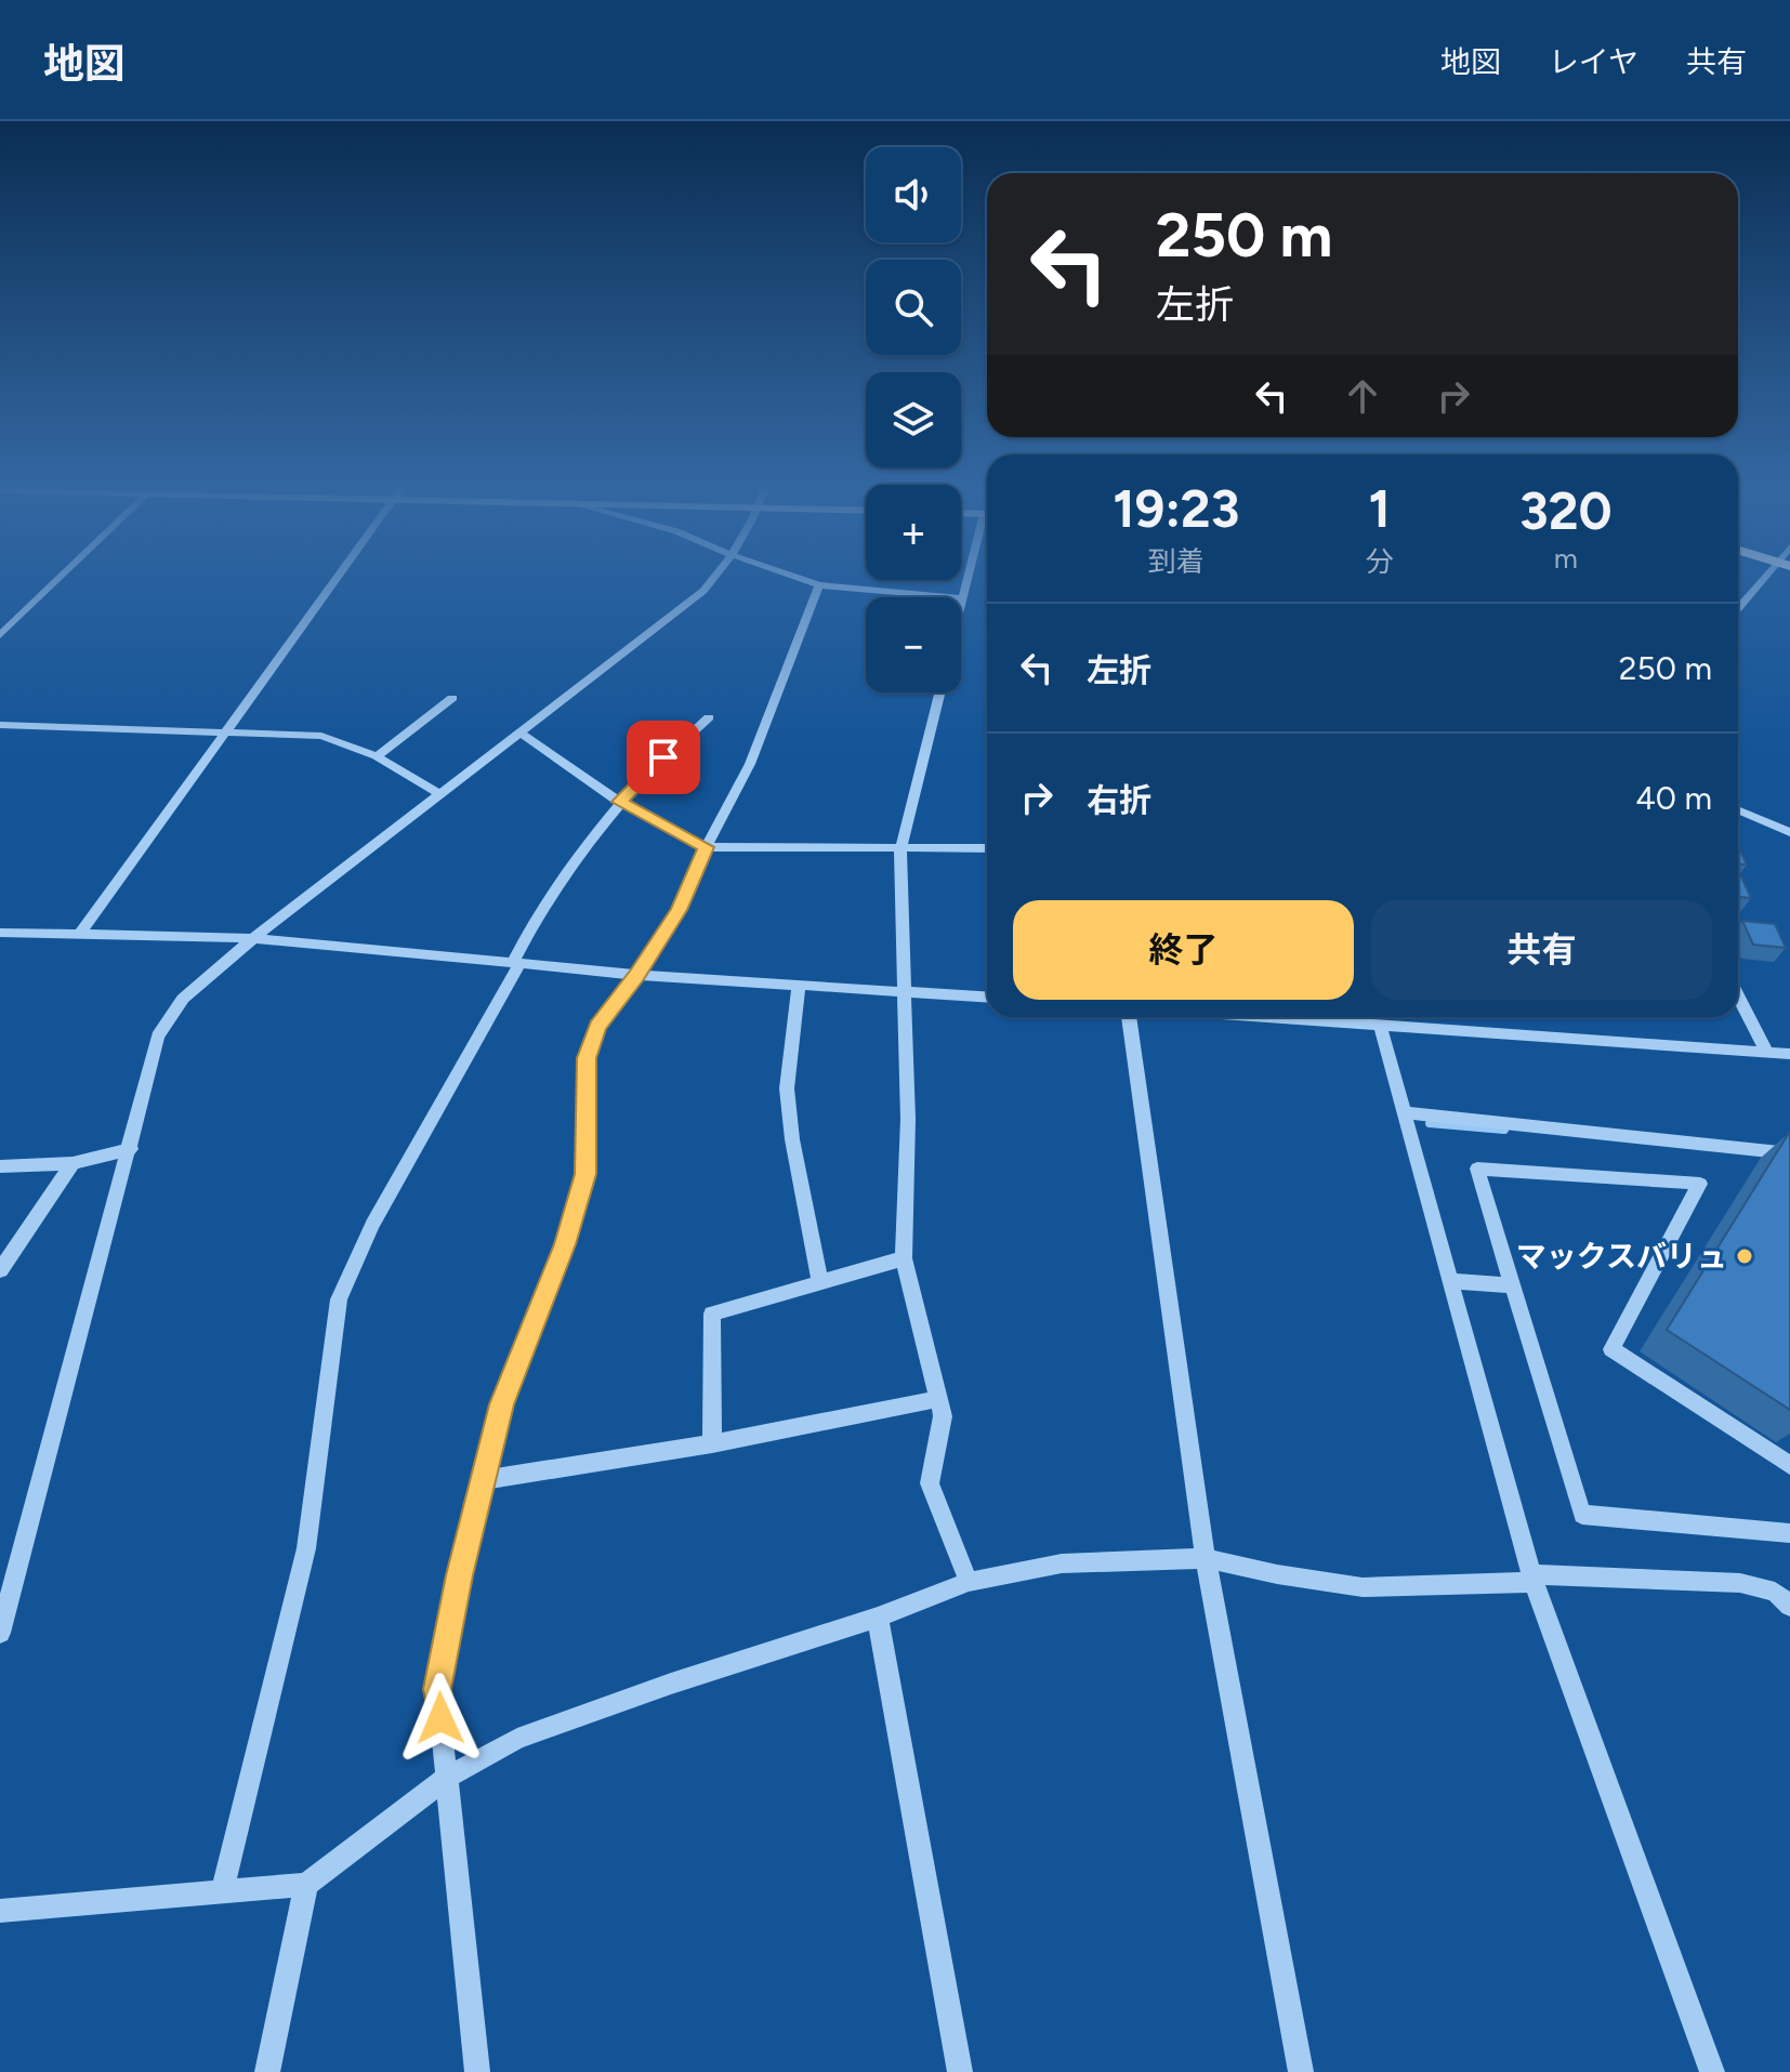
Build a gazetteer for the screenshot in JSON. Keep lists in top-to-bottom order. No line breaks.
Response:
{"places":["マックスバリュ"],"page":{"header":"地図","nav":["地図","レイヤ","共有"],"map_buttons":["+","−"],"turn":["250 m","左折"],"eta":["19:23","到着","1","分","320","m"],"list":[{"name":"左折","value":"250 m"},{"name":"右折","value":"40 m"}],"buttons":["終了","共有"]}}
